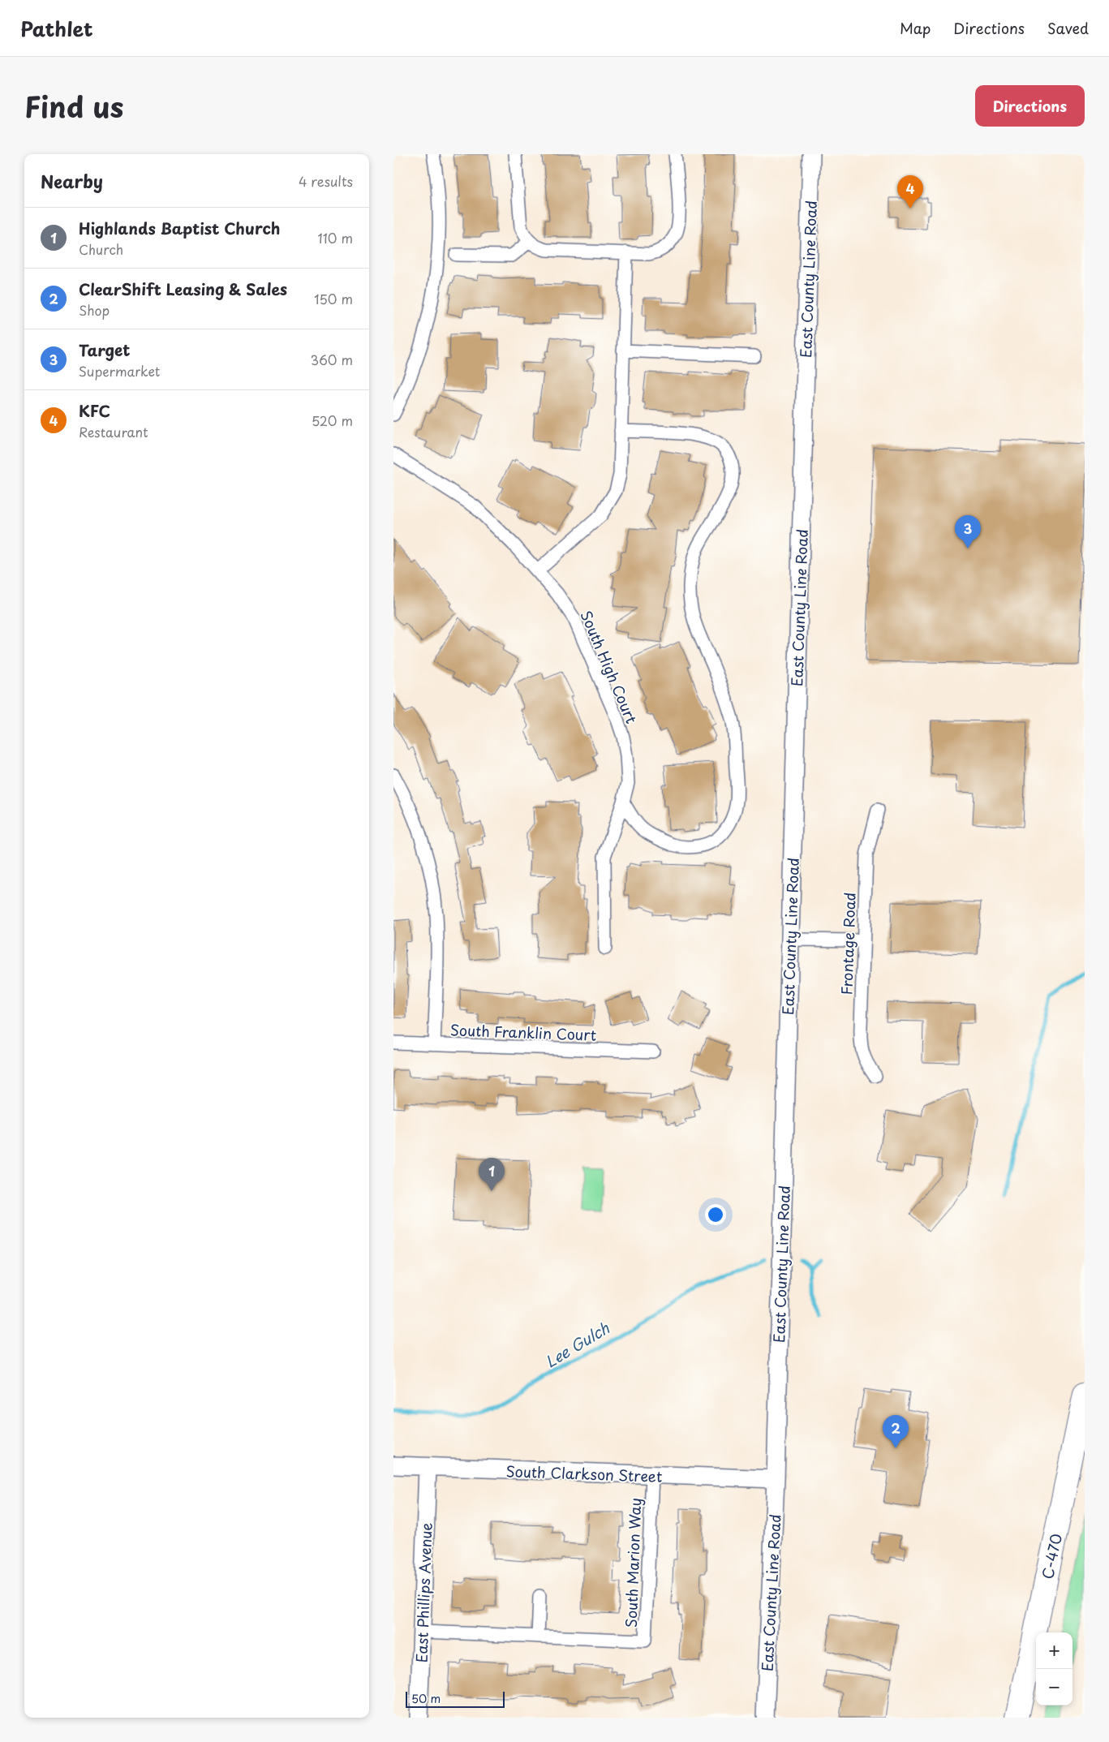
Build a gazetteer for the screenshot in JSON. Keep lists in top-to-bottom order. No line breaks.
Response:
{"streets":{"highway":["C-470"],"main road":["East County Line Road","South Clarkson Street","East Phillips Avenue"],"street":["South High Court","Frontage Road","South Franklin Court","South Marion Way"]},"crossings":[["East County Line Road","South Clarkson Street"],["South Clarkson Street","South Marion Way"],["South Clarkson Street","East Phillips Avenue"],["South Marion Way","East Phillips Avenue"]],"water":["Lee Gulch"],"scale_bar":"50 m","page":{"header":"Pathlet","nav":["Map","Directions","Saved"],"title":"Find us","buttons":"Directions","heading":["Nearby","4 results"],"pins":["4","3","1","2"],"list":[{"mark":"1","name":"Highlands Baptist Church","note":"Church","value":"110 m"},{"mark":"2","name":"ClearShift Leasing & Sales","note":"Shop","value":"150 m"},{"mark":"3","name":"Target","note":"Supermarket","value":"360 m"},{"mark":"4","name":"KFC","note":"Restaurant","value":"520 m"}],"map_buttons":["+","−"],"scale":"50 m"}}
